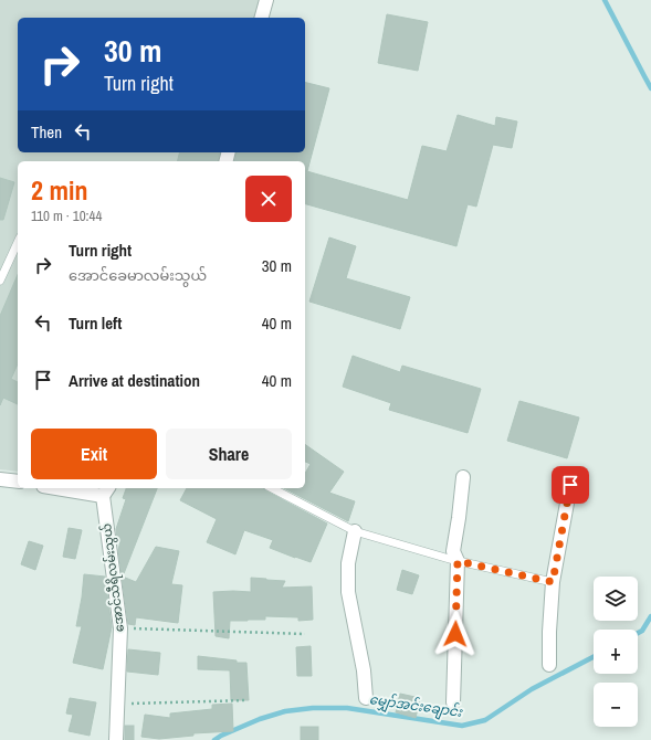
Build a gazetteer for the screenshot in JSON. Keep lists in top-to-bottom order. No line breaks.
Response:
{"streets":{"street":["အောင်သီရိလမ်းသွယ်"]},"water":["မျှော်အင်းချောင်း"],"page":{"turn":["30 m","Turn right"],"then":"Then","heading":["2 min","110 m · 10:44"],"list":[{"name":"Turn right","note":"အောင်ခေမာလမ်းသွယ်","value":"30 m"},{"name":"Turn left","value":"40 m"},{"name":"Arrive at destination","value":"40 m"}],"buttons":["Exit","Share"],"map_buttons":["+","−"]}}
